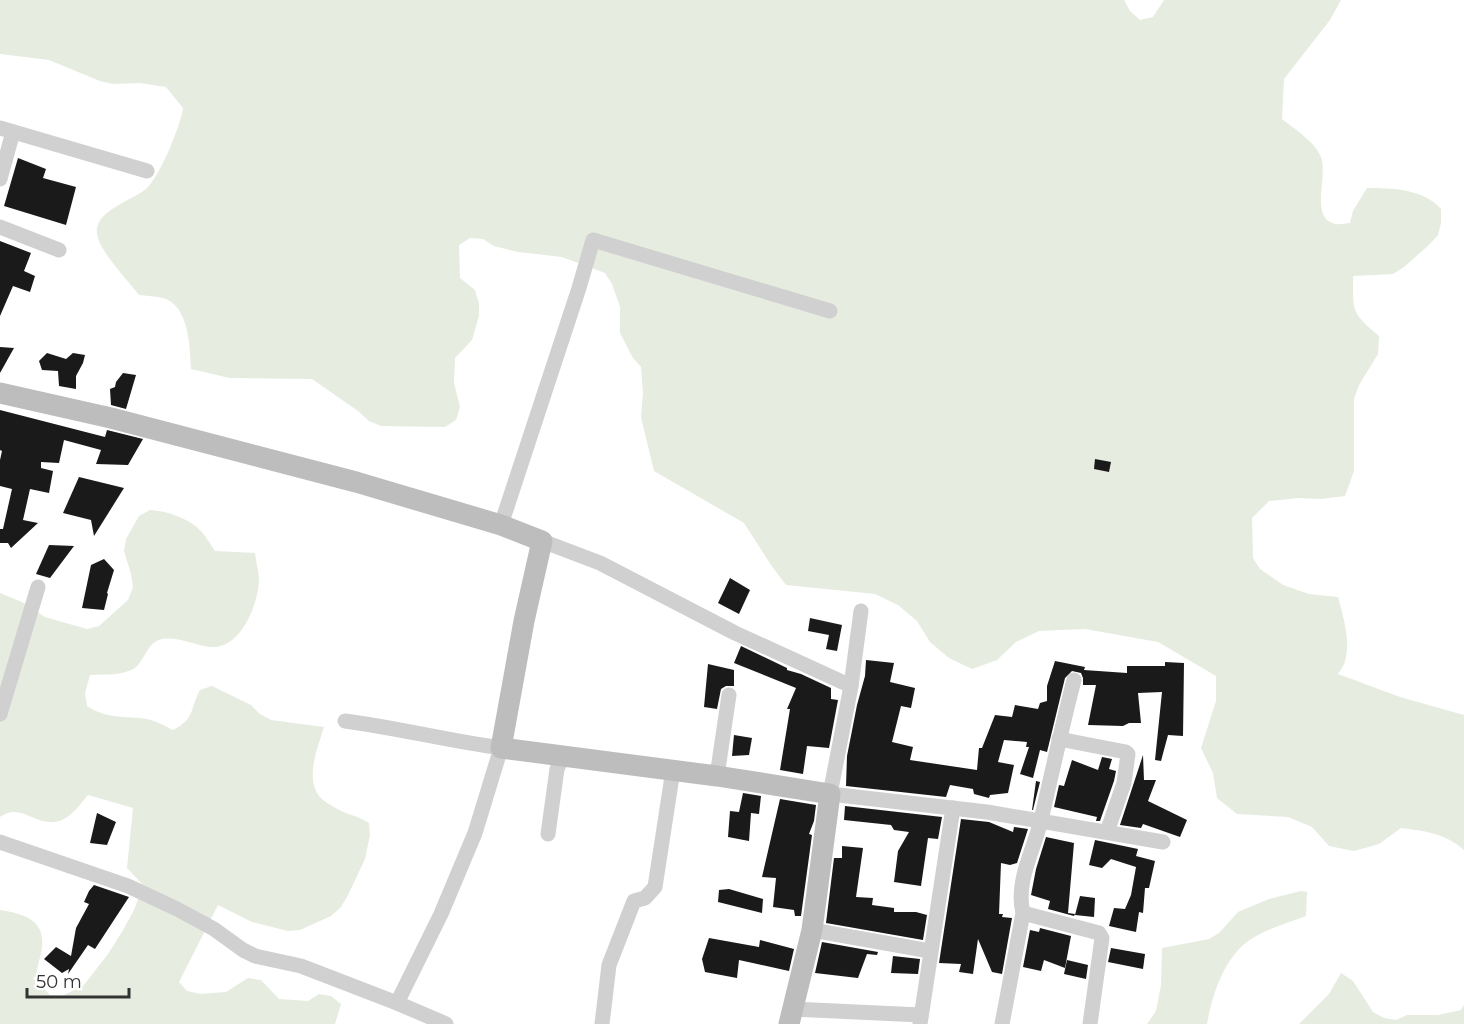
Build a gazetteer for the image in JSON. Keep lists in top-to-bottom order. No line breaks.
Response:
{"scale_bar":"50 m"}
